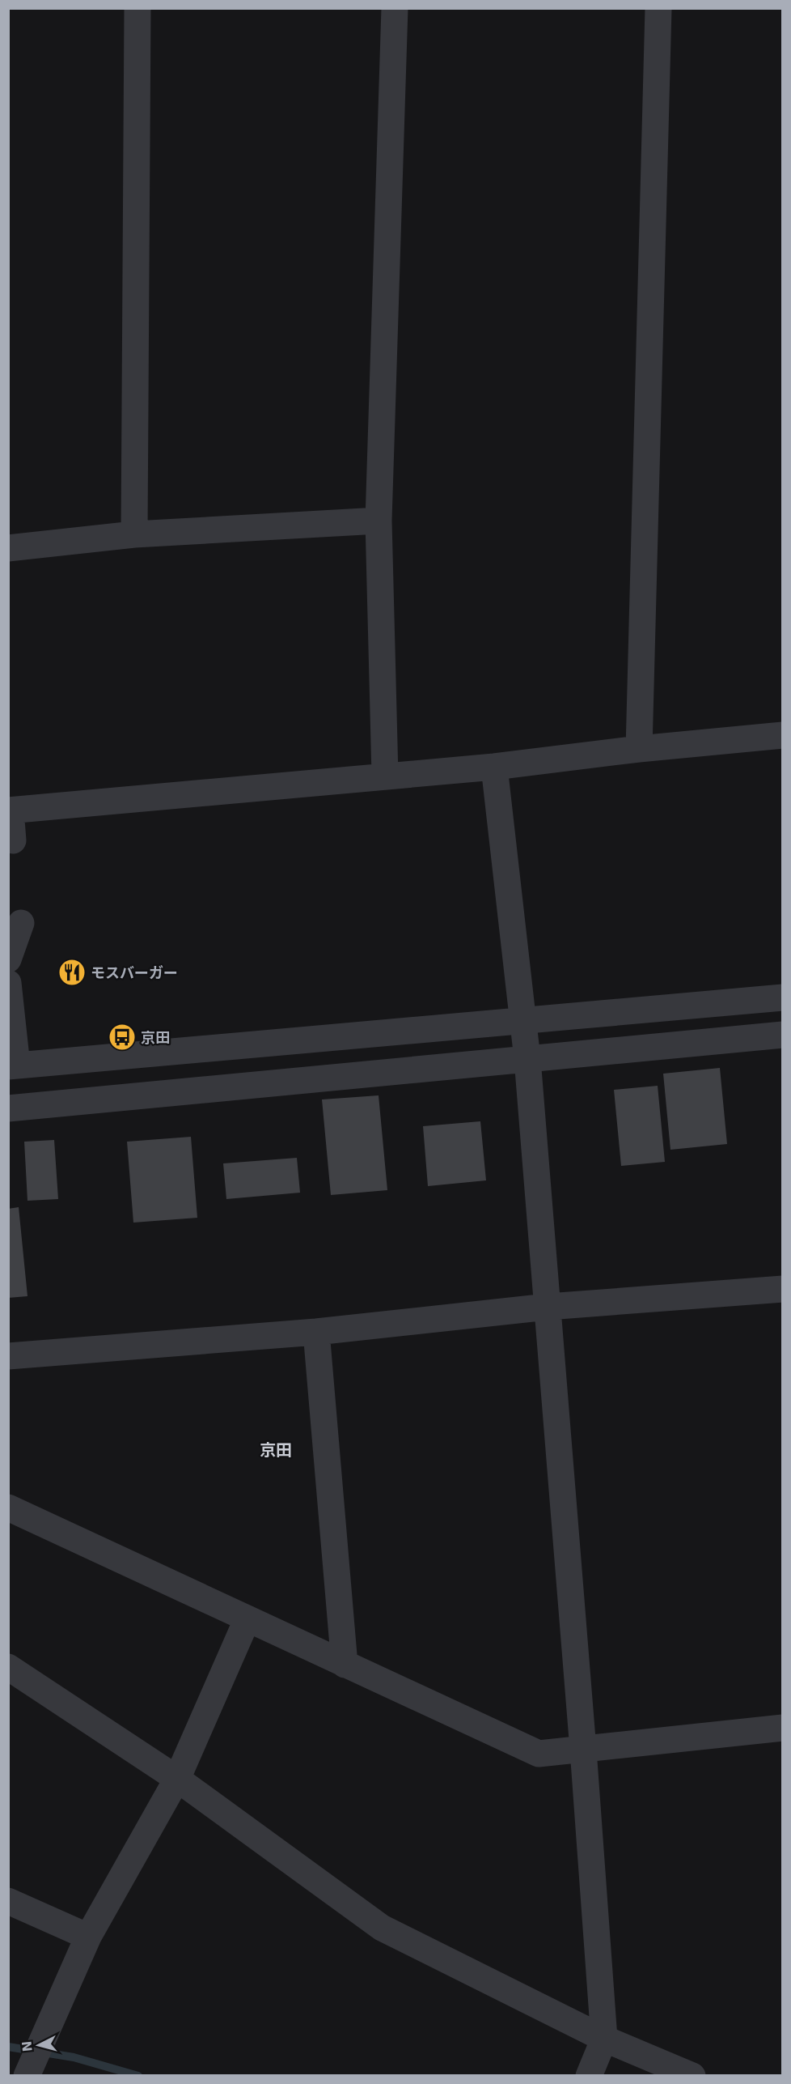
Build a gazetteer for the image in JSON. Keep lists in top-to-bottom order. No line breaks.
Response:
{"districts":["京田"],"places":{"restaurant":["モスバーガー"],"bus stop":["京田"]},"north":"left"}
